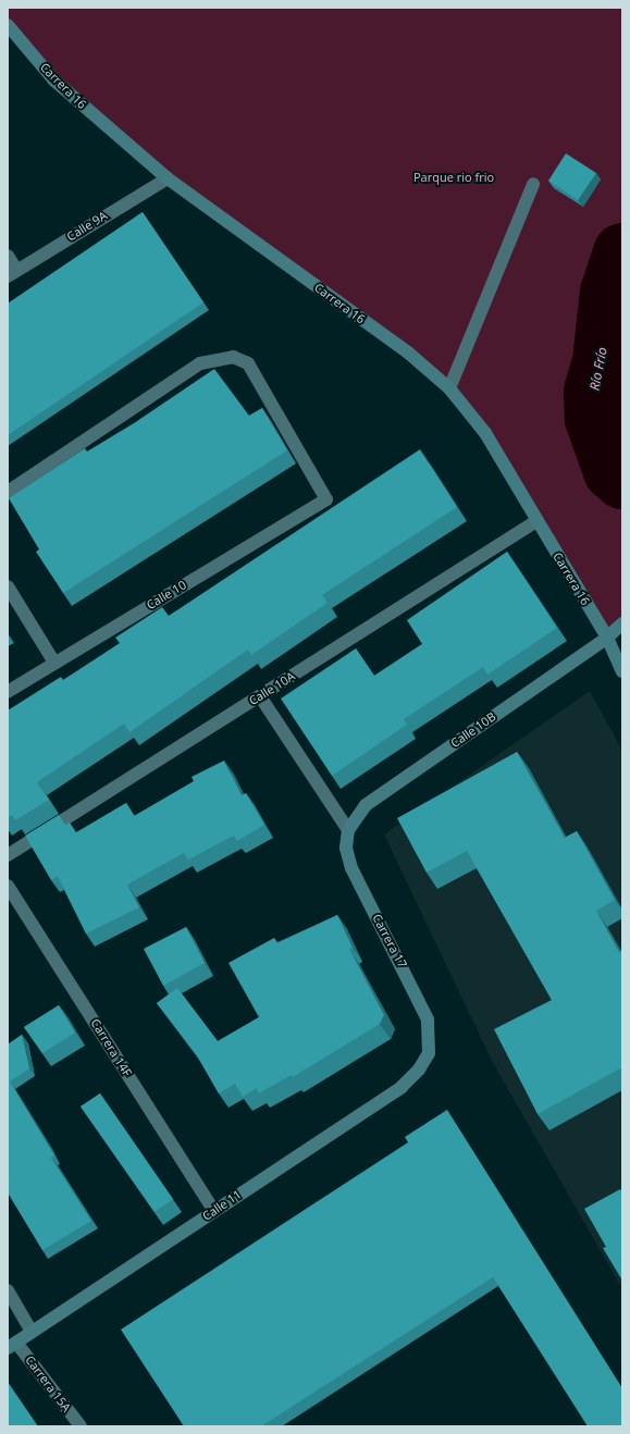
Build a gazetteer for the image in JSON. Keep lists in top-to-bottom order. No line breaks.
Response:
{"streets":{"street":["Carrera 16","Calle 9A","Calle 10","Calle 10A","Calle 10B","Carrera 17","Carrera 14F","Calle 11","Carrera 15A"]},"crossings":[["Carrera 16","Calle 9A"],["Carrera 16","Calle 10A"],["Carrera 16","Calle 10B"],["Calle 10B","Carrera 17"],["Carrera 17","Calle 11"],["Carrera 14F","Calle 11"],["Calle 11","Carrera 15A"]],"water":["Río Frío"],"parks":["Parque rio frio"]}
